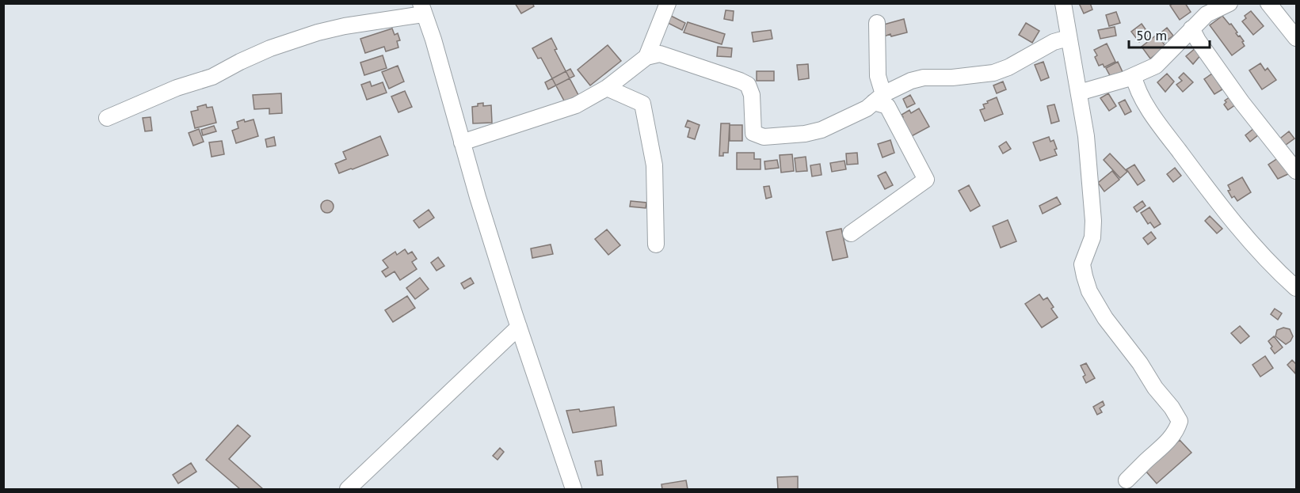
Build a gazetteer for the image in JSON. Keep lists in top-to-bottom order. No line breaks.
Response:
{"scale_bar":"50 m"}
